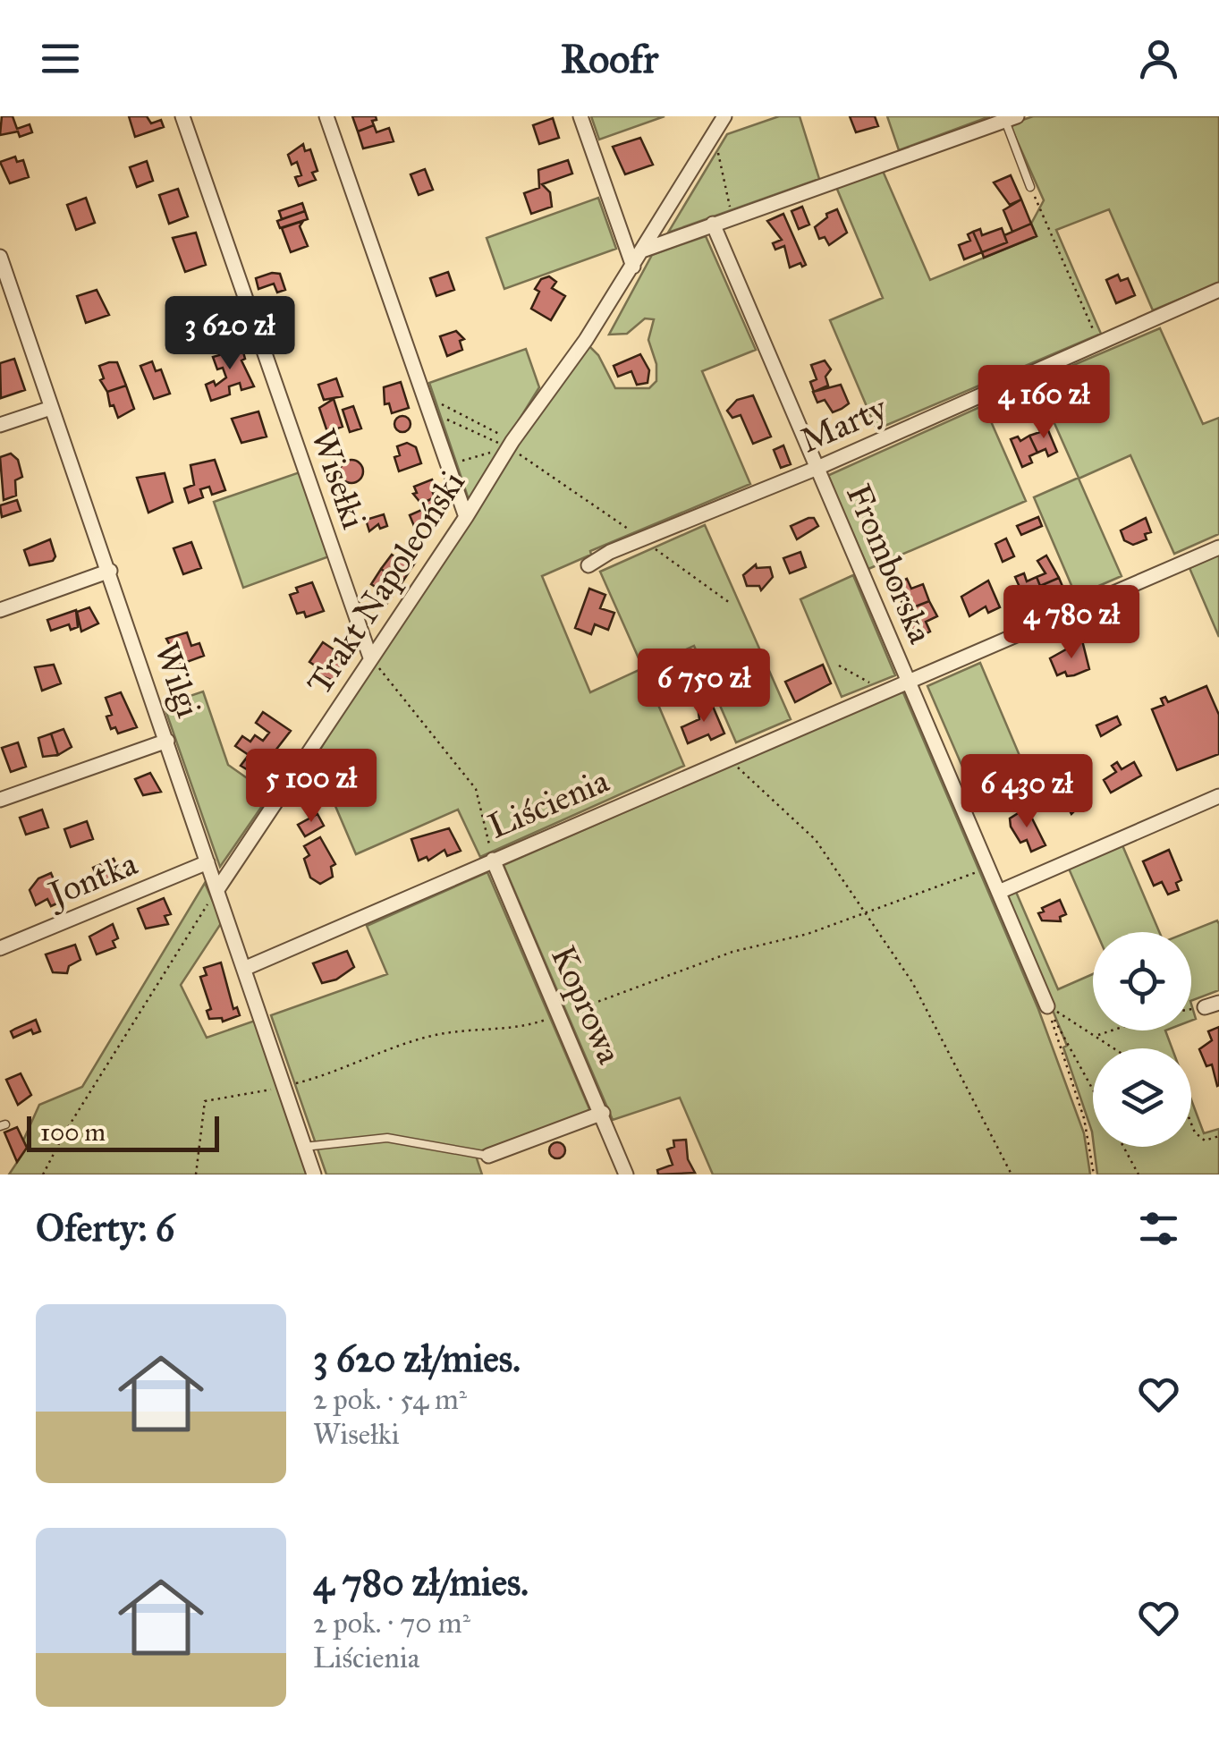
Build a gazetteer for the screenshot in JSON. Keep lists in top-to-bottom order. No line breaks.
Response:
{"streets":{"street":["Marty","Wisełki","Fromborska","Trakt Napoleoński","Wilgi","Liścienia","Jontka","Koprowa"]},"crossings":[["Marty","Fromborska"],["Wisełki","Trakt Napoleoński"],["Fromborska","Liścienia"],["Trakt Napoleoński","Wilgi"],["Wilgi","Liścienia"],["Wilgi","Jontka"],["Liścienia","Koprowa"]],"scale_bar":"100 m","page":{"header":"Roofr","price":["3 620 zł","4 160 zł","4 780 zł","6 750 zł","5 100 zł","6 430 zł"],"scale":"100 m","heading":"Oferty: 6","list":[{"name":"3 620 zł/mies.","note":"2 pok. · 54 m² · Wisełki"},{"name":"4 780 zł/mies.","note":"2 pok. · 70 m² · Liścienia"}]}}
